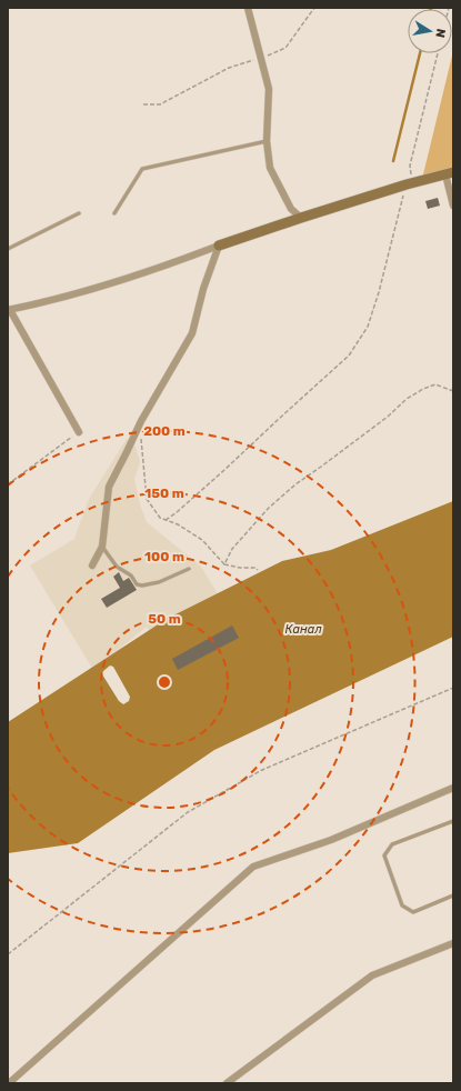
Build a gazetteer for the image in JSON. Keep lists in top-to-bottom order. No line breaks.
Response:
{"water":["Канал"],"north":"right","rings":["200 m","150 m","100 m","50 m"]}
